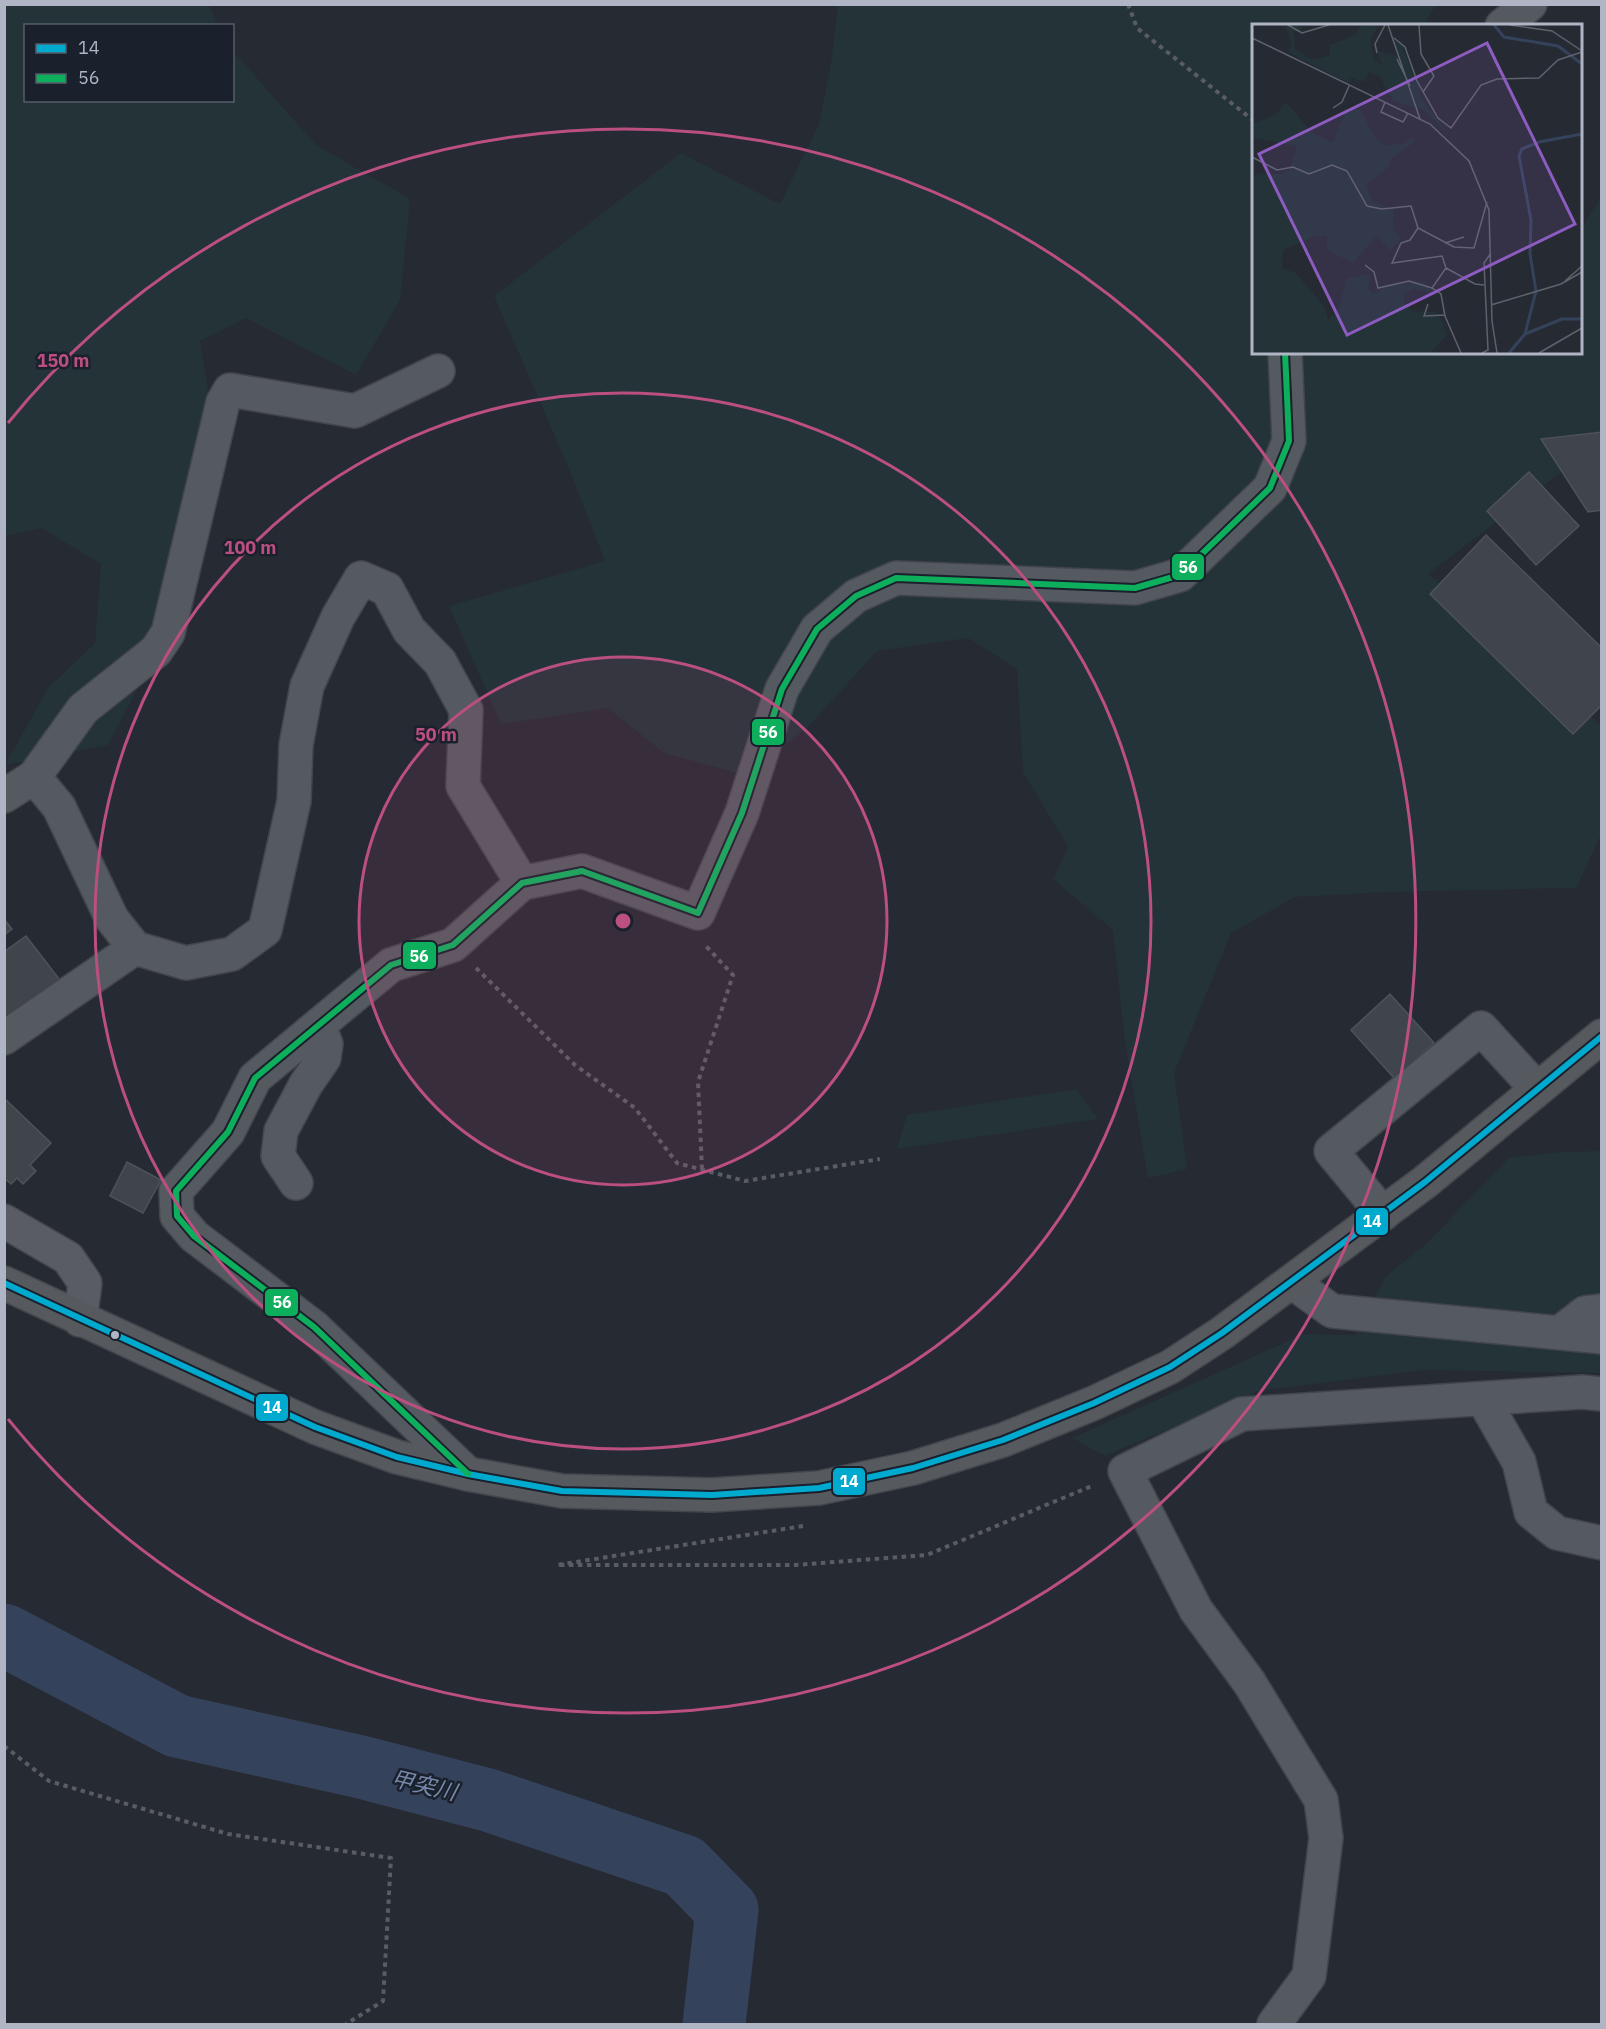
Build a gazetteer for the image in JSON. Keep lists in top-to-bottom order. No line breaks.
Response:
{"water":["甲突川"],"lines":["transit line 56","transit line 14"],"legend":["14","56"],"rings":["150 m","100 m","50 m"]}
